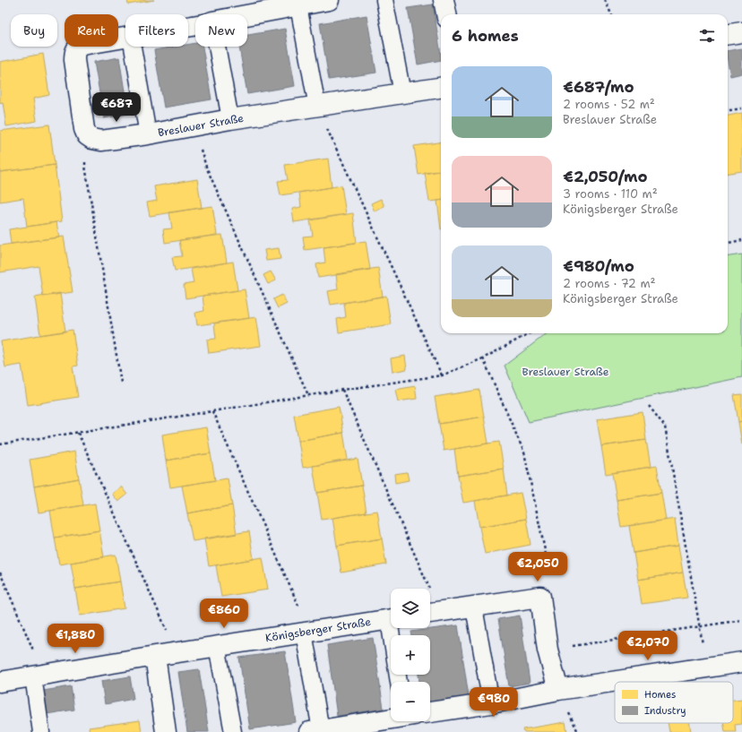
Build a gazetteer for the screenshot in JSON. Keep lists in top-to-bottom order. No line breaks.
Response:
{"streets":{"street":["Breslauer Straße","Königsberger Straße"]},"parks":["Breslauer Straße"],"legend":["Homes","Industry"],"page":{"chip":["Buy","Rent","Filters","New"],"heading":"6 homes","list":[{"name":"€687/mo","note":"2 rooms · 52 m² · Breslauer Straße"},{"name":"€2,050/mo","note":"3 rooms · 110 m² · Königsberger Straße"},{"name":"€980/mo","note":"2 rooms · 72 m² · Königsberger Straße"}],"price":["€687","€2,050","€860","€1,880","€2,070","€980"],"map_buttons":["+","−"]}}
